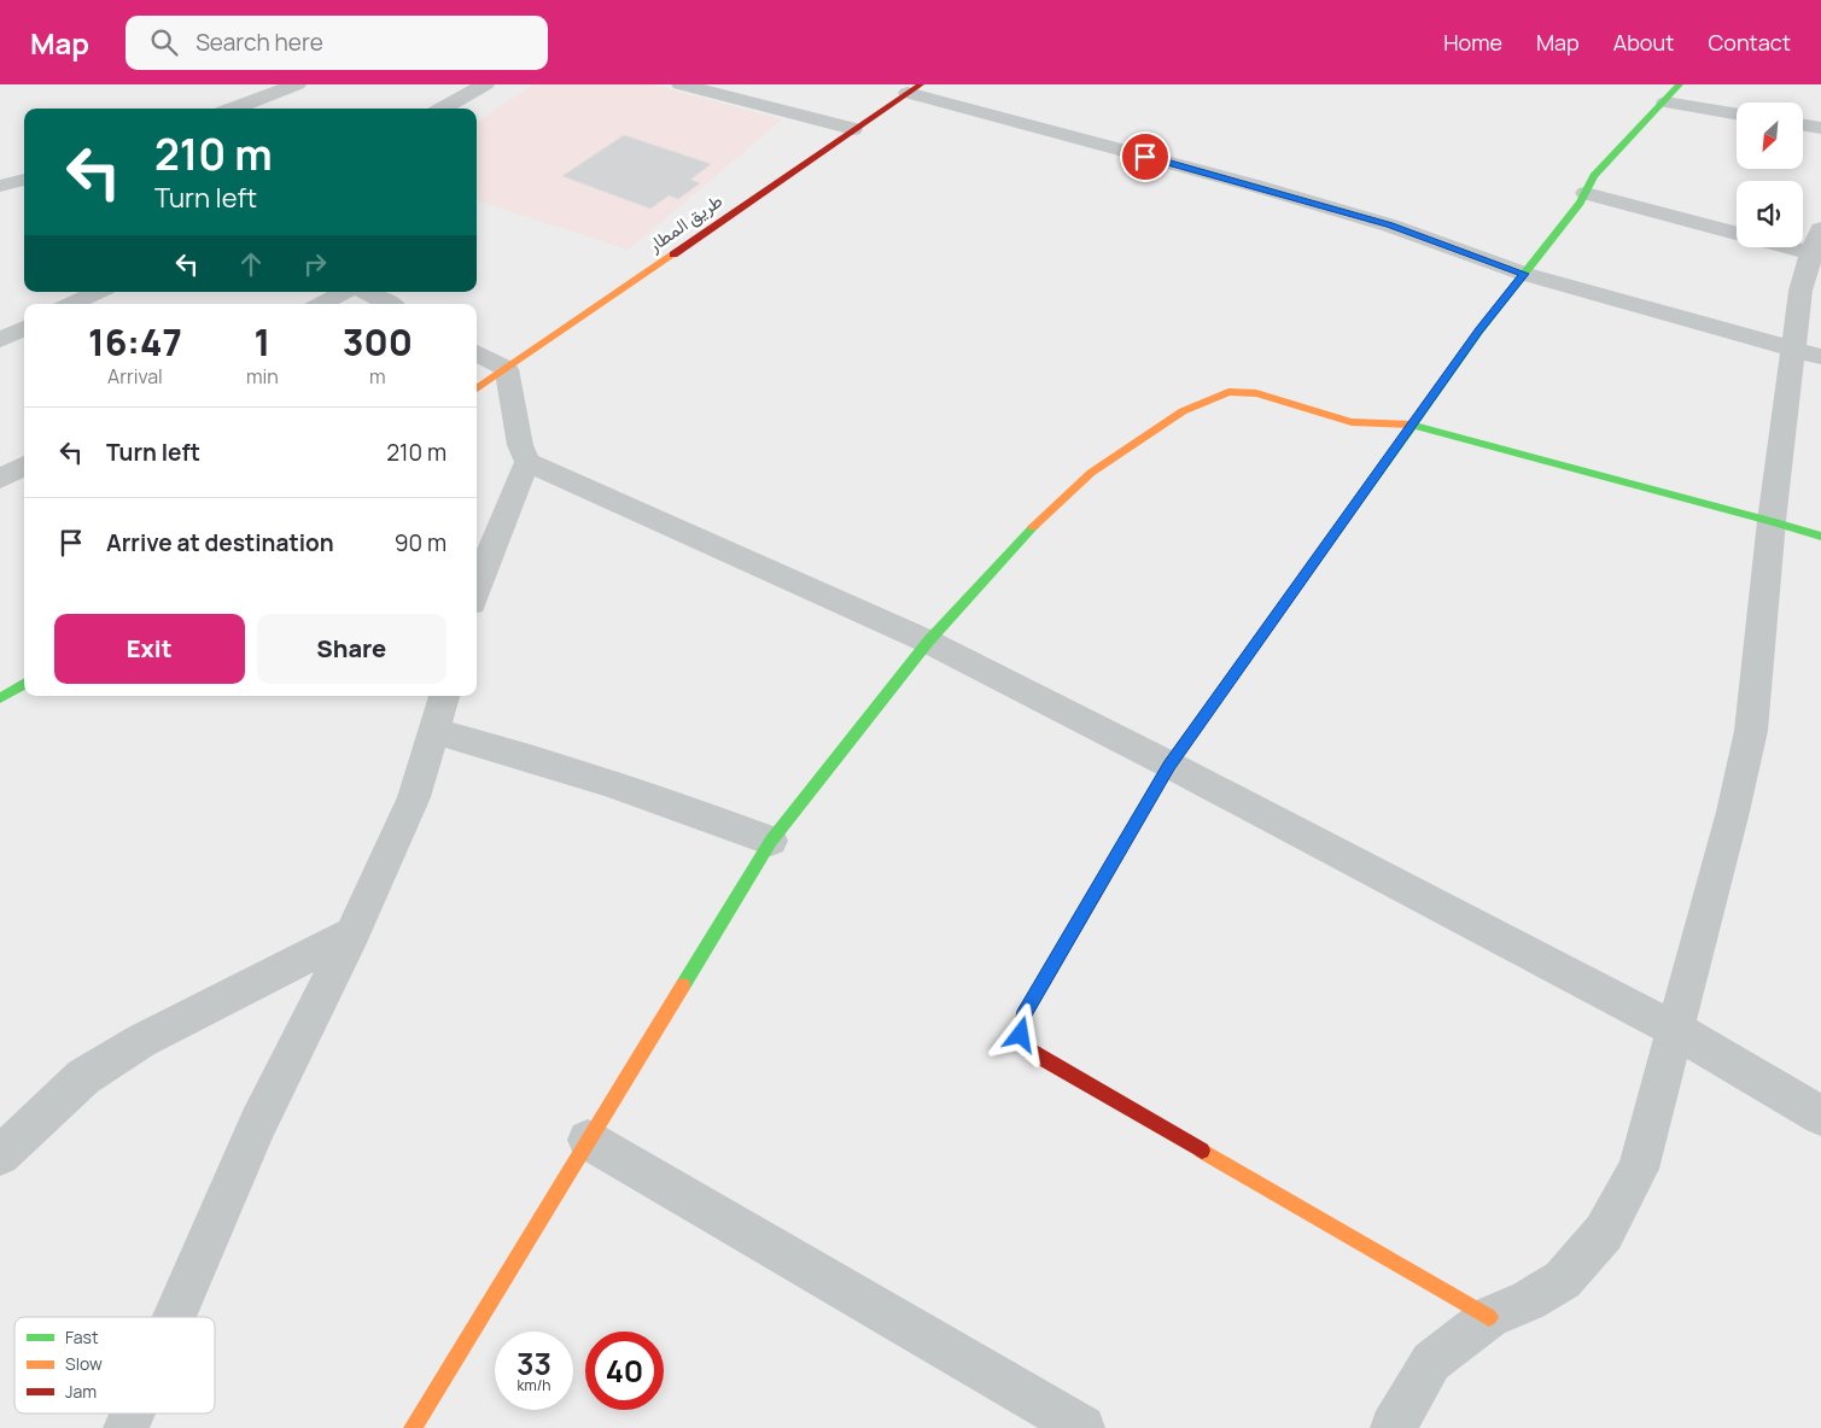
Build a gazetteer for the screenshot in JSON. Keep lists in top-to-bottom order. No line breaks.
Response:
{"streets":{"street":["طريق المطار"]},"legend":["Fast","Slow","Jam"],"north":"bottom left","page":{"header":"Map","search":"Search here","nav":["Home","Map","About","Contact"],"turn":["210 m","Turn left"],"eta":["16:47","Arrival","1","min","300","m"],"list":[{"name":"Turn left","value":"210 m"},{"name":"Arrive at destination","value":"90 m"}],"buttons":["Exit","Share"],"speed":"33 km/h","limit":"40"}}
